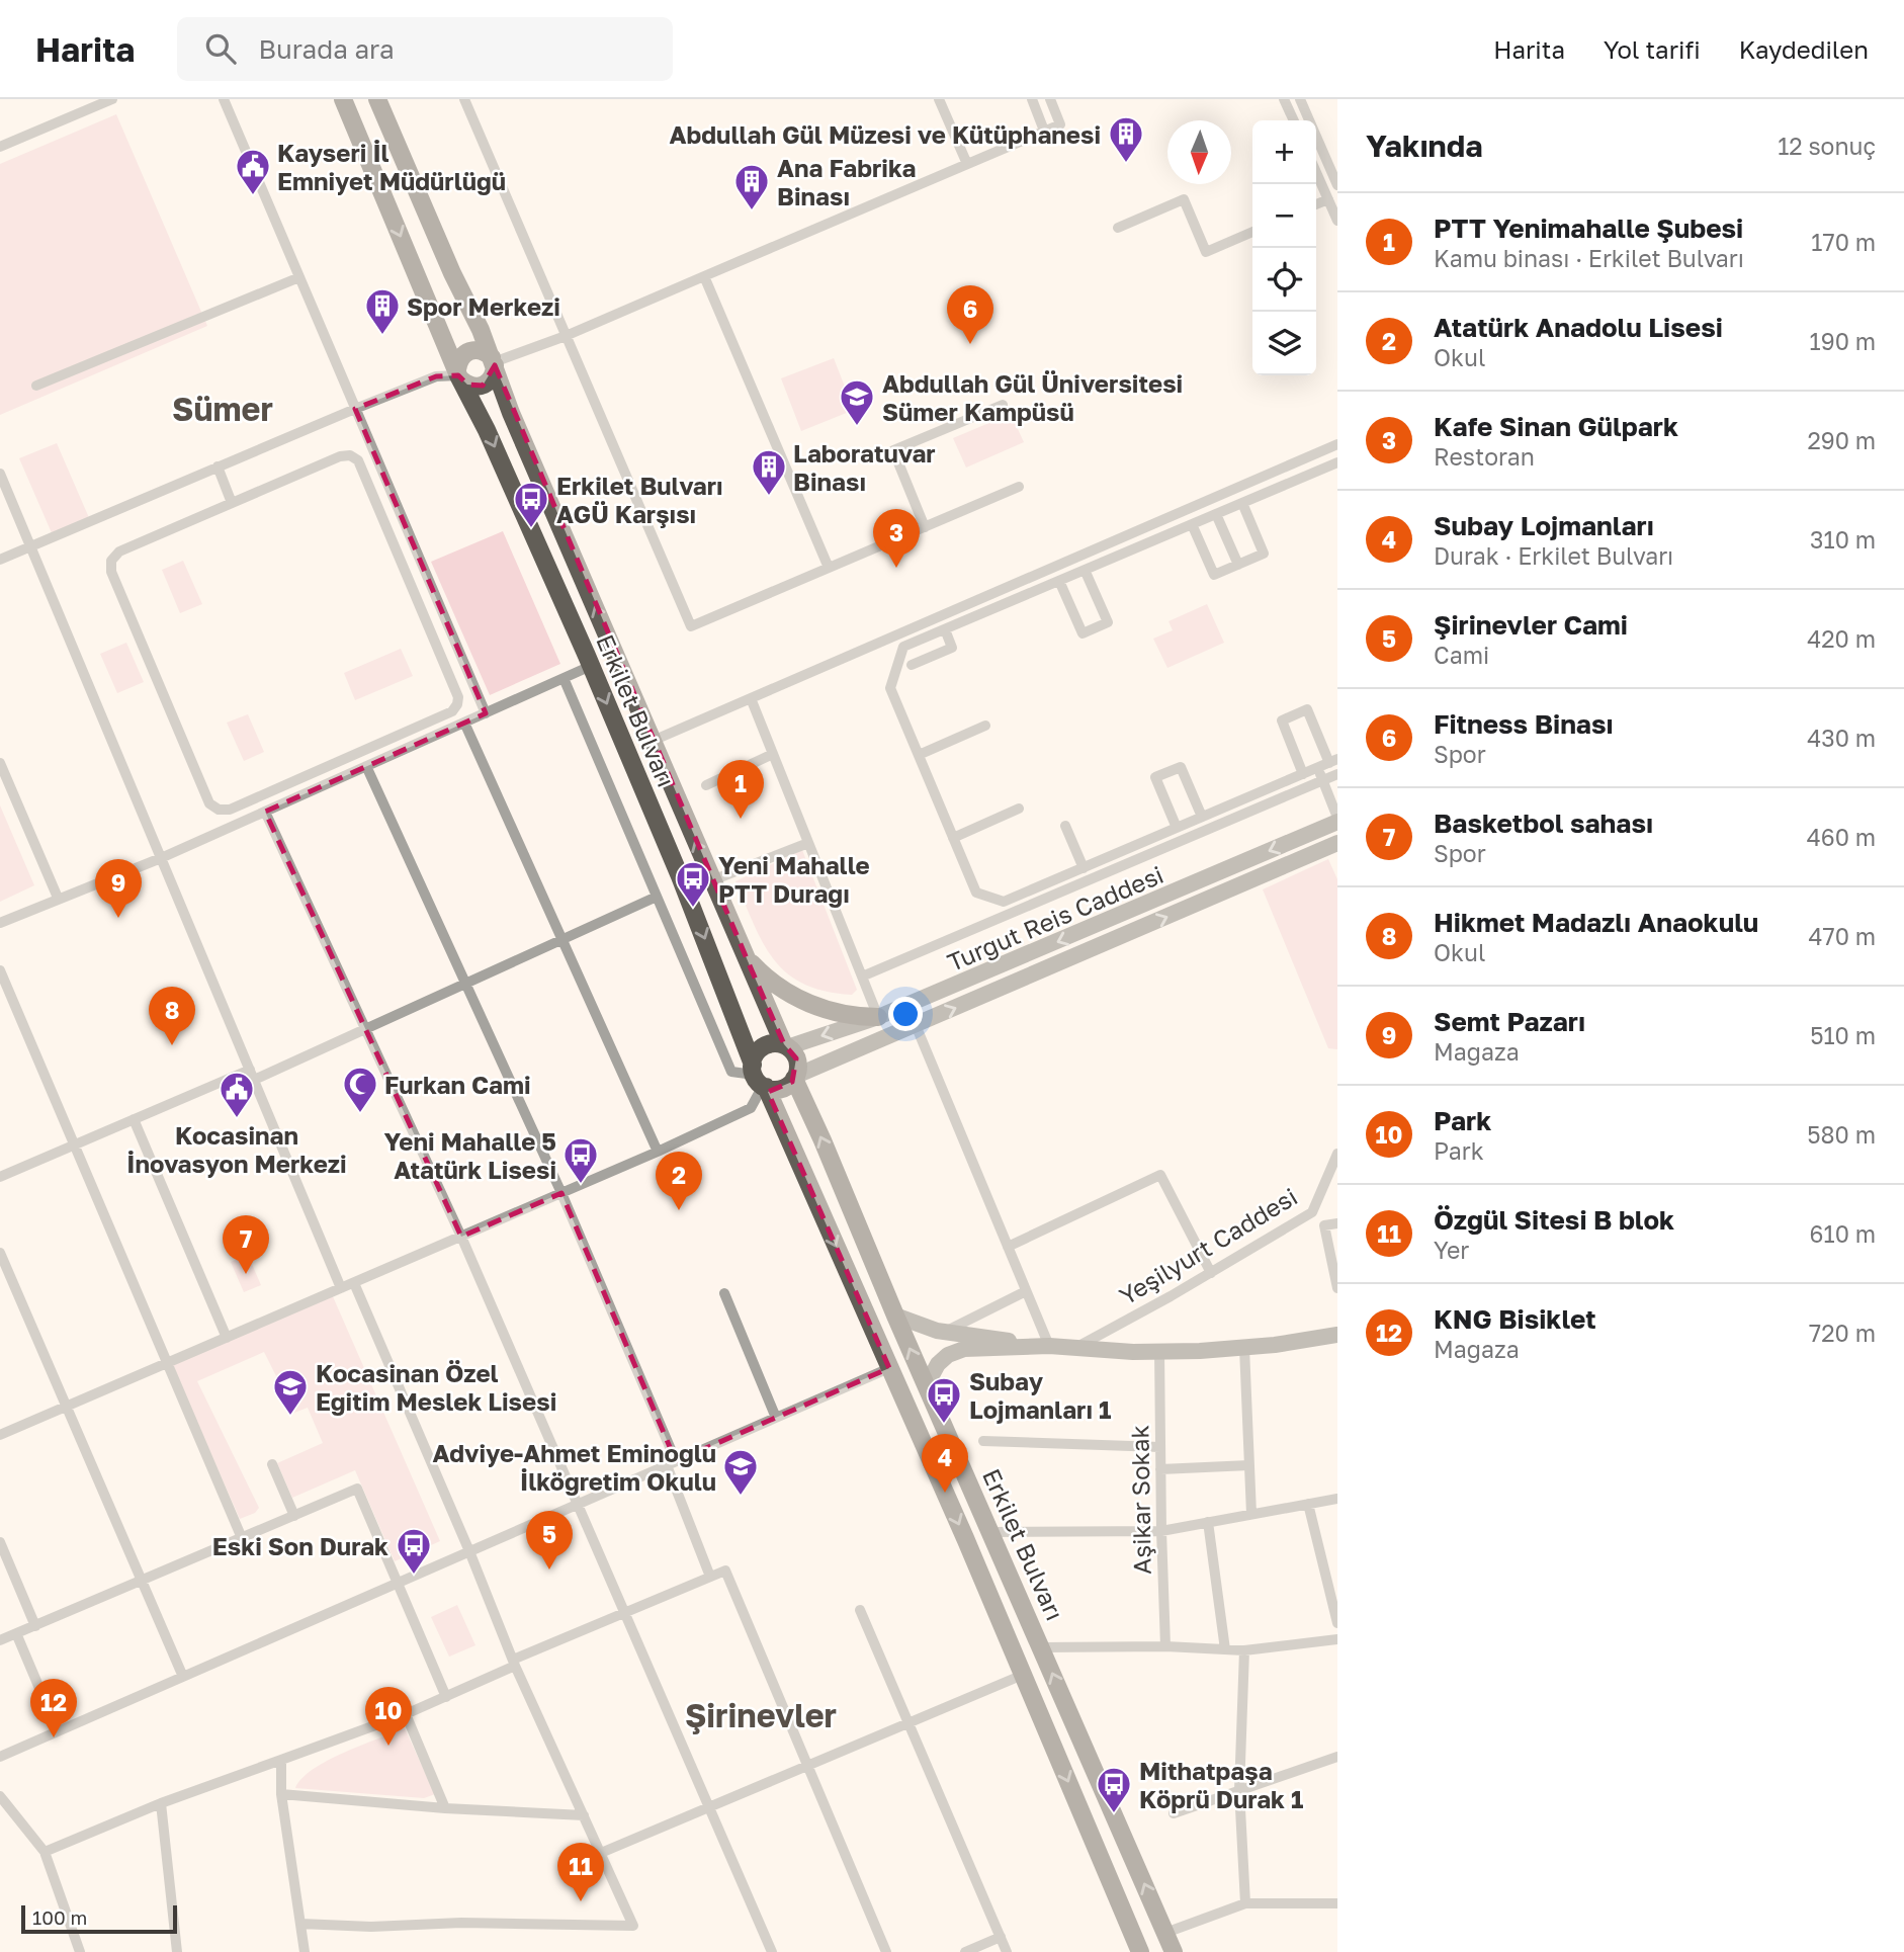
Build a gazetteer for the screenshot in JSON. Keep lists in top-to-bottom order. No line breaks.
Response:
{"streets":{"main road":["Erkilet Bulvarı"],"street":["Turgut Reis Caddesi","Yeşilyurt Caddesi","Aşikar Sokak"]},"crossings":[["Erkilet Bulvarı","Turgut Reis Caddesi"]],"districts":["Sümer","Şirinevler"],"places":{"building":["Abdullah Gül Müzesi ve Kütüphanesi","Ana Fabrika Binası","Spor Merkezi","Laboratuvar Binası"],"public building":["Kayseri İl Emniyet Müdürlüğü","Kocasinan İnovasyon Merkezi"],"school or university":["Abdullah Gül Üniversitesi Sümer Kampüsü","Kocasinan Özel Eğitim Meslek Lisesi","Adviye-Ahmet Eminoğlu İlköğretim Okulu"],"bus stop":["Erkilet Bulvarı AGÜ Karşısı","Yeni Mahalle PTT Durağı","Yeni Mahalle 5 Atatürk Lisesi","Subay Lojmanları 1","Eski Son Durak","Mithatpaşa Köprü Durak 1"],"mosque":["Furkan Cami"]},"scale_bar":"100 m","north":"bottom","page":{"header":"Harita","search":"Burada ara","nav":["Harita","Yol tarifi","Kaydedilen"],"heading":["Yakında","12 sonuç"],"map_buttons":["+","−"],"list":[{"mark":"1","name":"PTT Yenimahalle Şubesi","note":"Kamu binası · Erkilet Bulvarı","value":"170 m"},{"mark":"2","name":"Atatürk Anadolu Lisesi","note":"Okul","value":"190 m"},{"mark":"3","name":"Kafe Sinan Gülpark","note":"Restoran","value":"290 m"},{"mark":"4","name":"Subay Lojmanları","note":"Durak · Erkilet Bulvarı","value":"310 m"},{"mark":"5","name":"Şirinevler Cami","note":"Cami","value":"420 m"},{"mark":"6","name":"Fitness Binası","note":"Spor","value":"430 m"},{"mark":"7","name":"Basketbol sahası","note":"Spor","value":"460 m"},{"mark":"8","name":"Hikmet Madazlı Anaokulu","note":"Okul","value":"470 m"},{"mark":"9","name":"Semt Pazarı","note":"Mağaza","value":"510 m"},{"mark":"10","name":"Park","note":"Park","value":"580 m"},{"mark":"11","name":"Özgül Sitesi B blok","note":"Yer","value":"610 m"},{"mark":"12","name":"KNG Bisiklet","note":"Mağaza","value":"720 m"}],"pins":["6","3","1","9","8","2","7","4","5","12","10","11"],"scale":"100 m"}}
